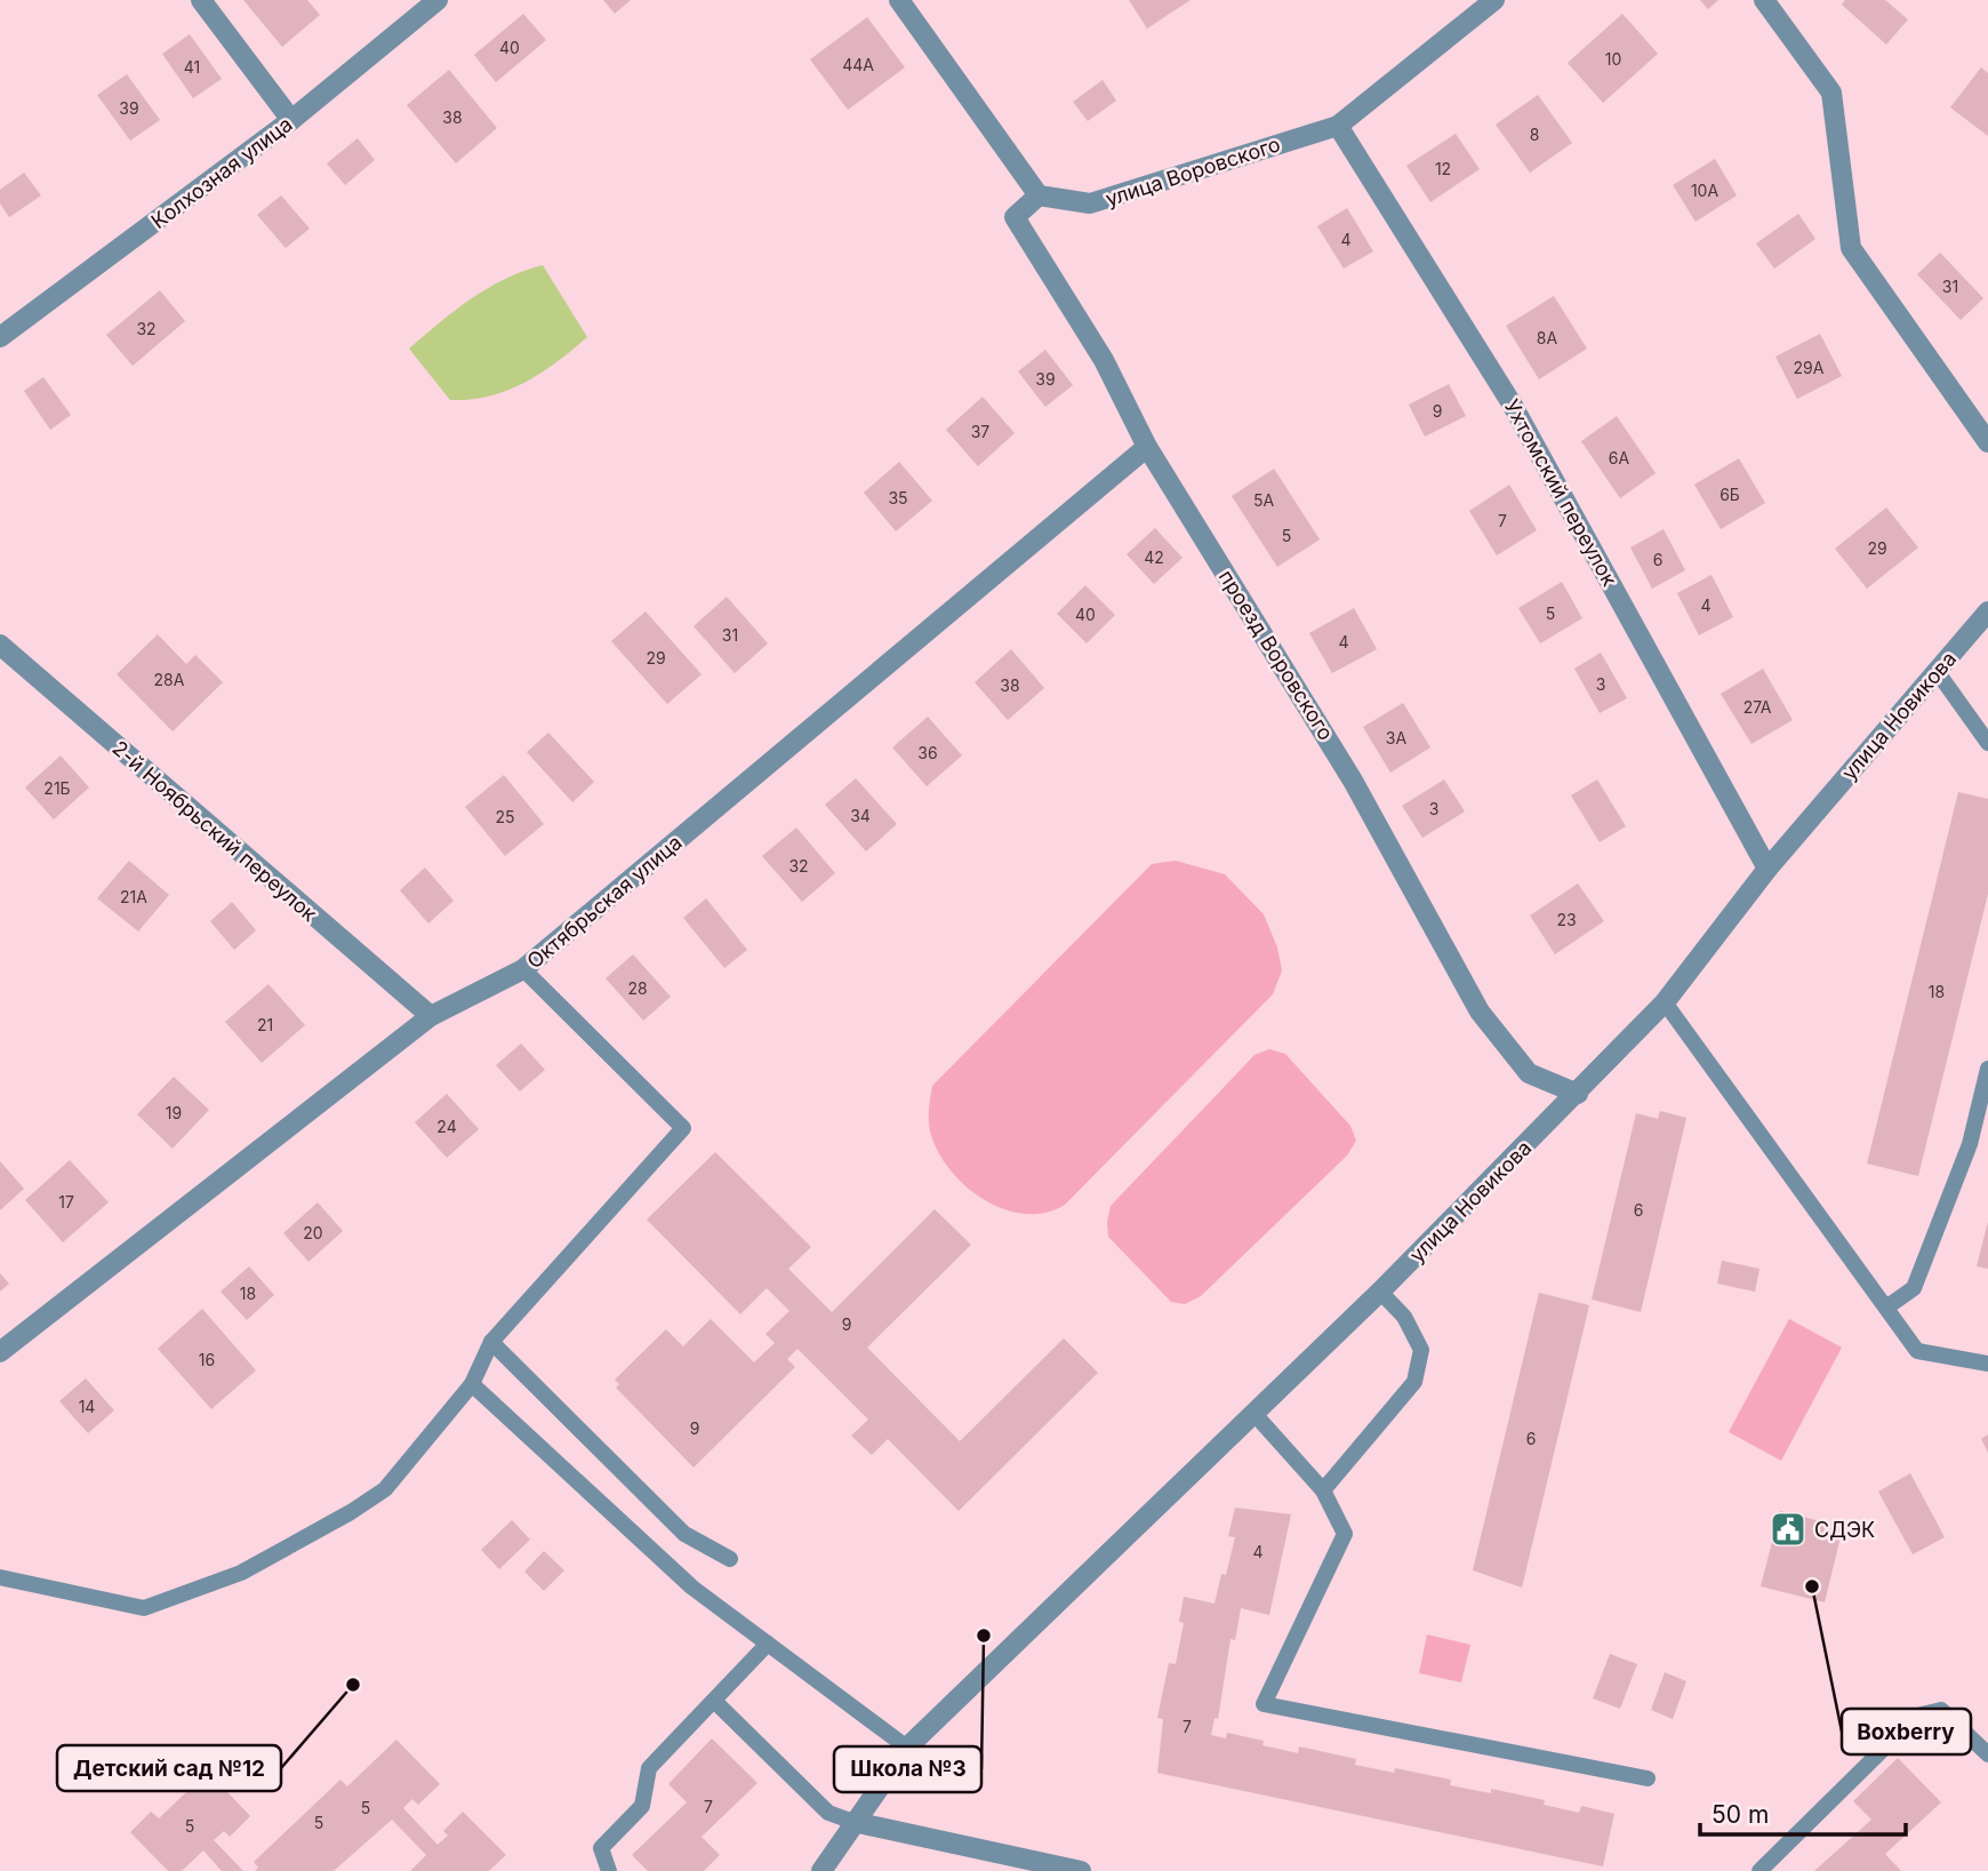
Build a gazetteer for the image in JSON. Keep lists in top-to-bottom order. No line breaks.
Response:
{"streets":{"street":["улица Воровского","Колхозная улица","Ухтомский переулок","проезд Воровского","улица Новикова","2-й Ноябрьский переулок","Октябрьская улица"]},"crossings":[["улица Воровского","Ухтомский переулок"],["улица Воровского","проезд Воровского"],["Ухтомский переулок","улица Новикова"],["проезд Воровского","улица Новикова"],["проезд Воровского","Октябрьская улица"],["2-й Ноябрьский переулок","Октябрьская улица"]],"places":{"public building":["СДЭК"],"other":["Boxberry","Школа №3","Детский сад №12"]},"house_numbers":["40","10","44А","41","39","38","8","12","10А","4","31","32","8А","29А","39","9","37","6А","6Б","35","5А","7","5","29","42","6","4","5","40","31","4","29","28А","3","38","27А","3А","36","21Б","3","34","25","32","21А","23","28","18","21","19","24","17","6","20","18","9","16","14","9","6","4","7","7","5","5","5"],"scale_bar":"50 m"}
